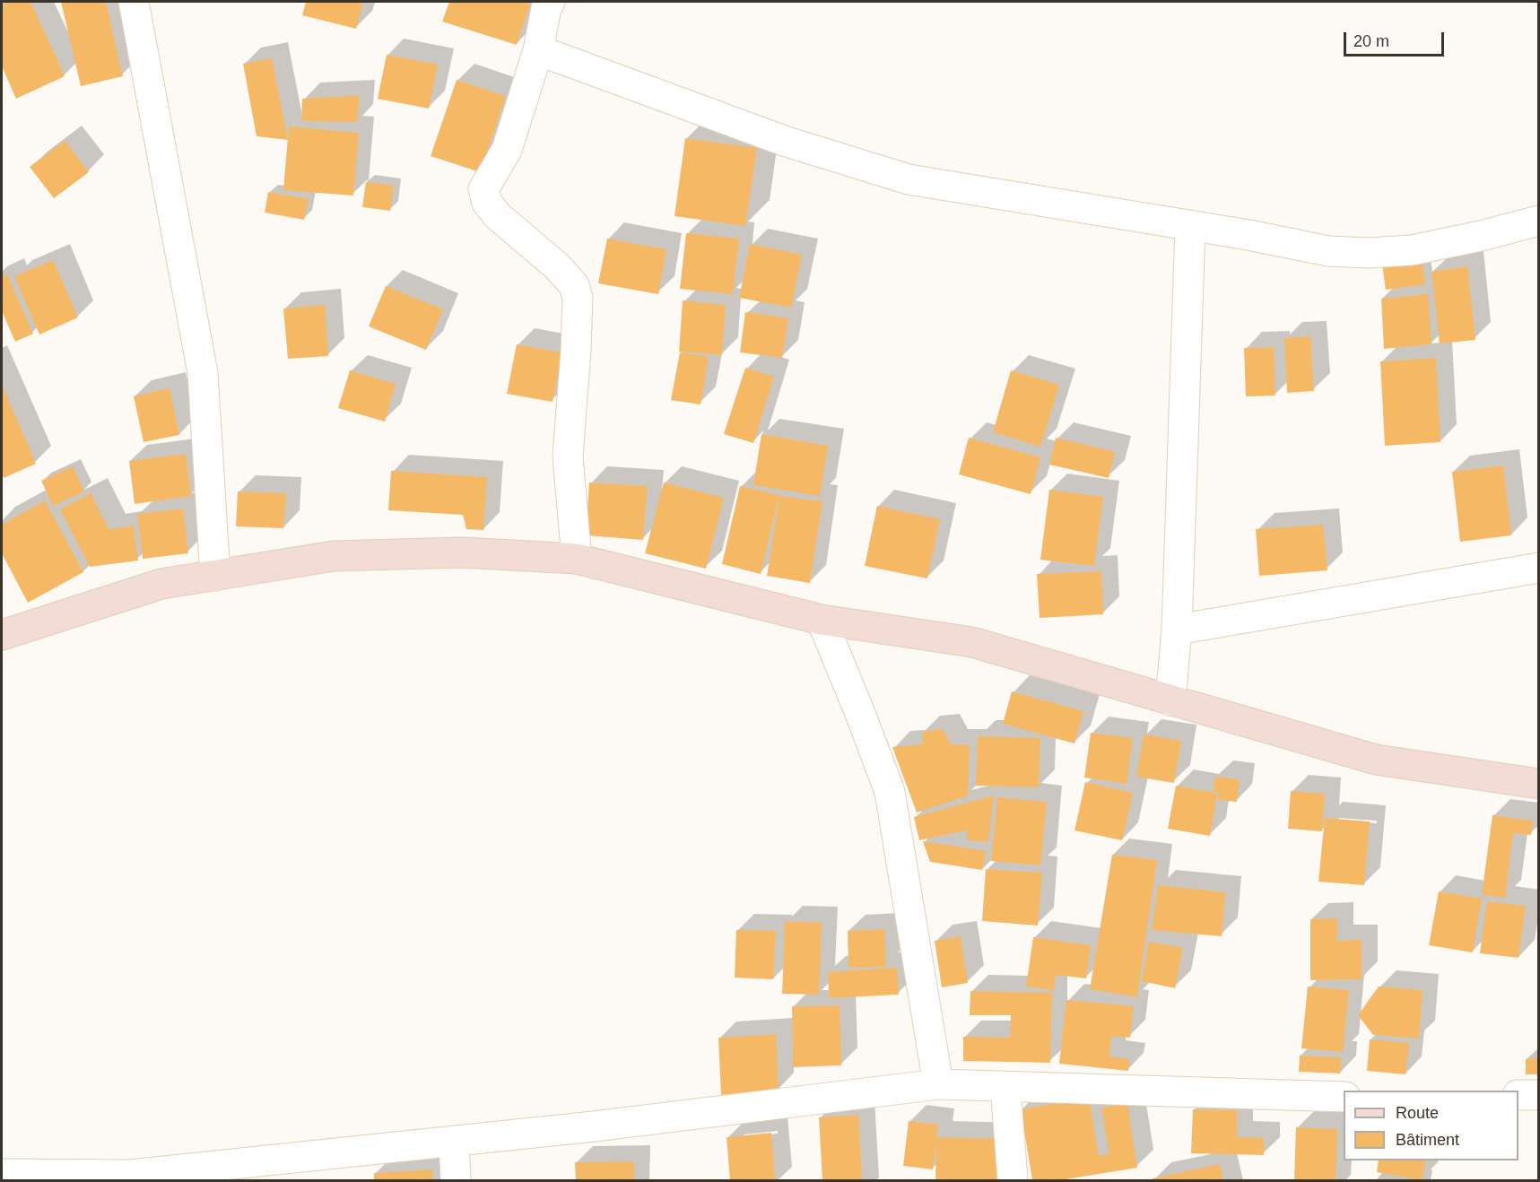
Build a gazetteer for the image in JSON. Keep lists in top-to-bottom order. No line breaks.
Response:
{"legend":["Route","Bâtiment"],"scale_bar":"20 m"}
